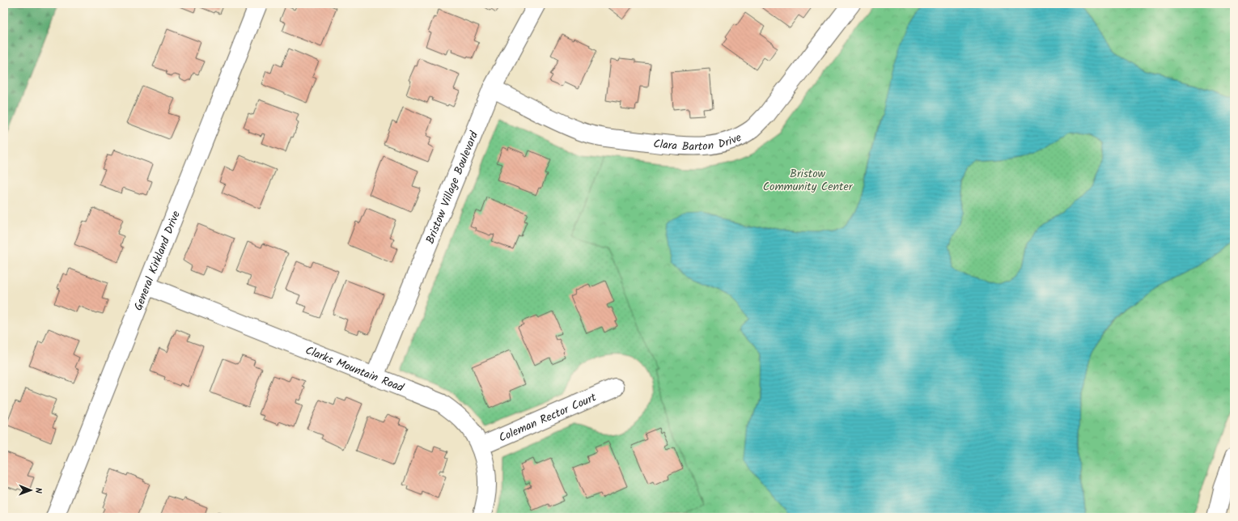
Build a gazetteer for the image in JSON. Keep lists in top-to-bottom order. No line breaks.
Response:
{"streets":{"street":["Clara Barton Drive","Bristow Village Boulevard","General Kirkland Drive","Clarks Mountain Road","Coleman Rector Court"]},"crossings":[["Clara Barton Drive","Bristow Village Boulevard"],["Bristow Village Boulevard","Clarks Mountain Road"],["General Kirkland Drive","Clarks Mountain Road"],["Clarks Mountain Road","Coleman Rector Court"]],"parks":["Bristow Community Center"],"north":"right"}
